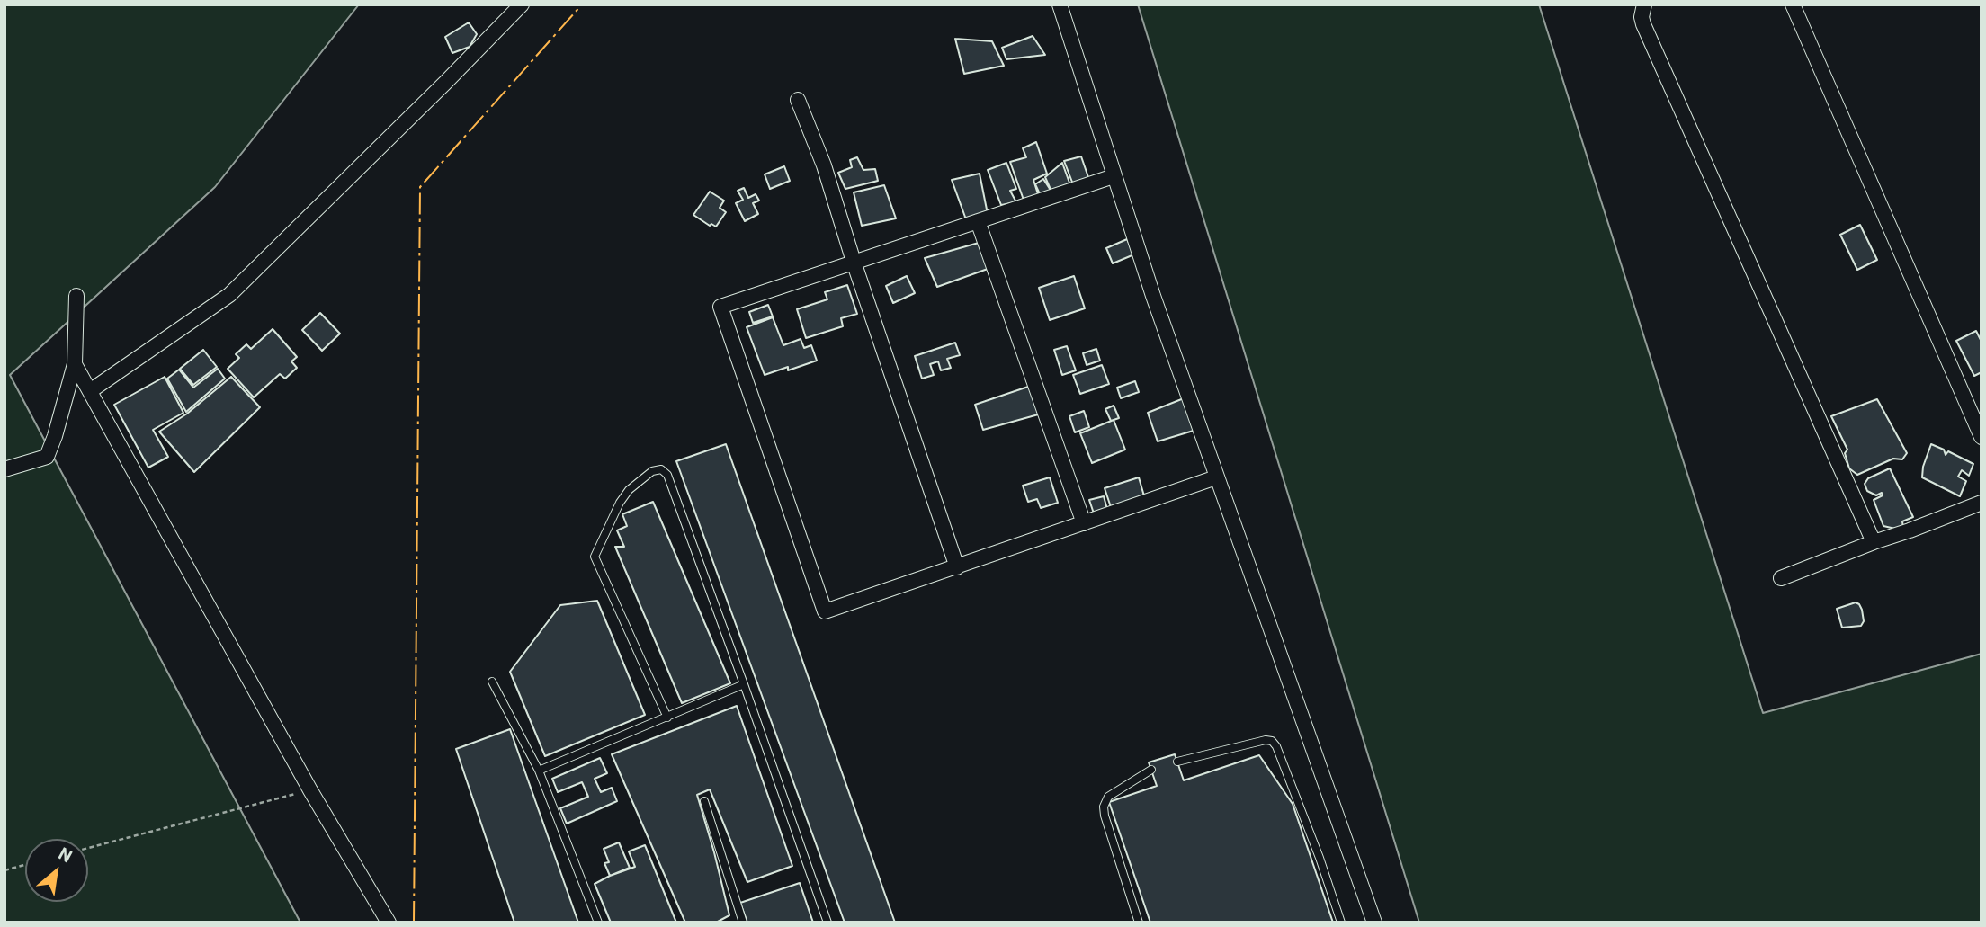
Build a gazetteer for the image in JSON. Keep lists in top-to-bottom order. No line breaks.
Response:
{"north":"top right"}
